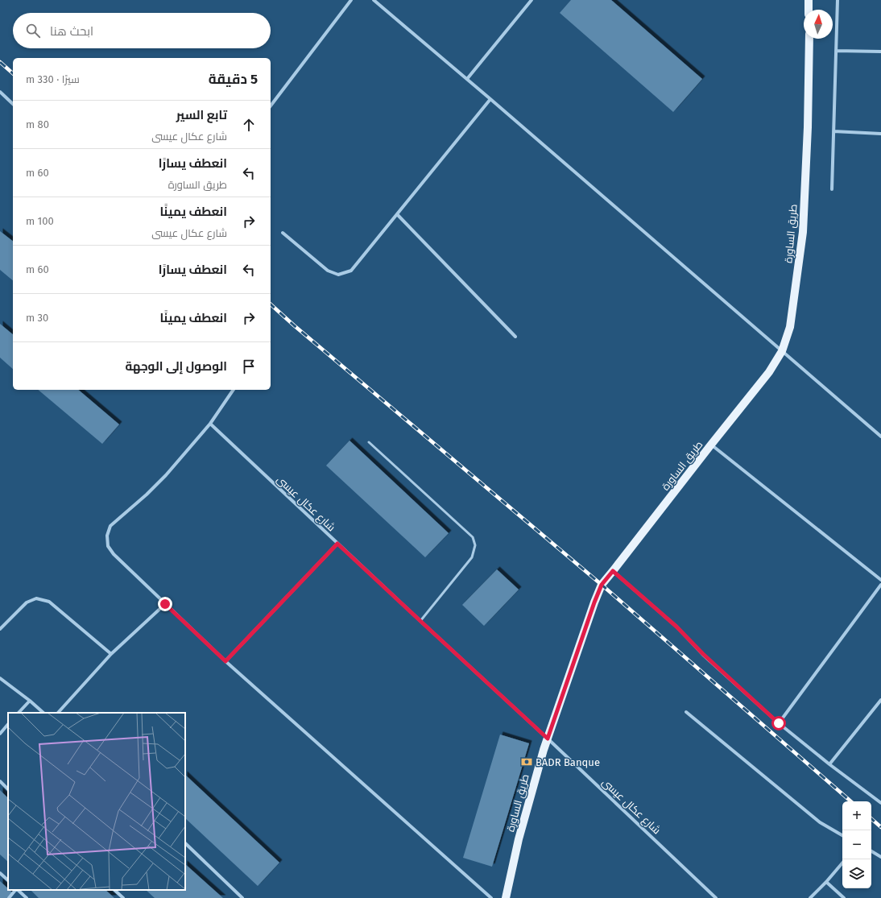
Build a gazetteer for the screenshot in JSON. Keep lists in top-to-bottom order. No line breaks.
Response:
{"streets":{"main road":["طريق الساورة"],"street":["شارع عكال عيسى"]},"crossings":[["طريق الساورة","شارع عكال عيسى"]],"places":{"bank":["BADR Banque"]},"north":"top","page":{"search":"ابحث هنا","heading":["5 دقيقة","سيرًا · 330 m"],"list":[["تابع السير","شارع عكال عيسى","80 m"],["انعطف يسارًا","طريق الساورة","60 m"],["انعطف يمينًا","شارع عكال عيسى","100 m"],["انعطف يسارًا","60 m"],["انعطف يمينًا","30 m"],"الوصول إلى الوجهة"],"map_buttons":["+","−"]}}
